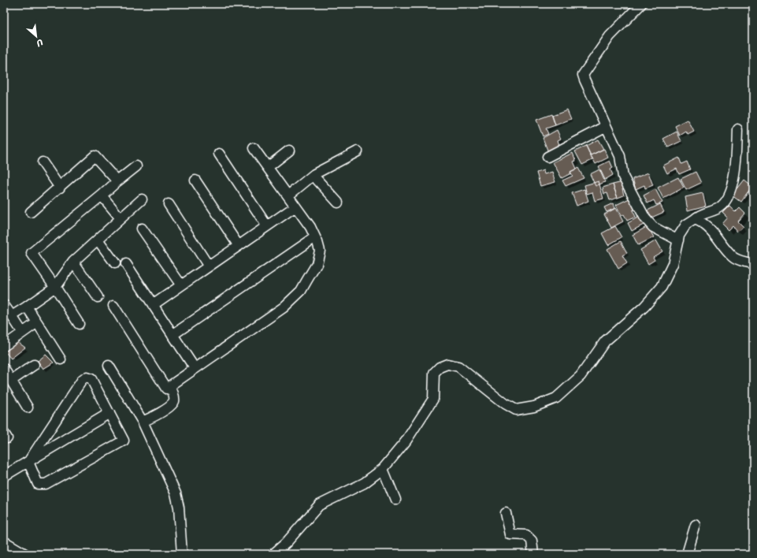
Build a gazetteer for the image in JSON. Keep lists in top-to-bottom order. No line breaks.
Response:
{"north":"bottom right"}
